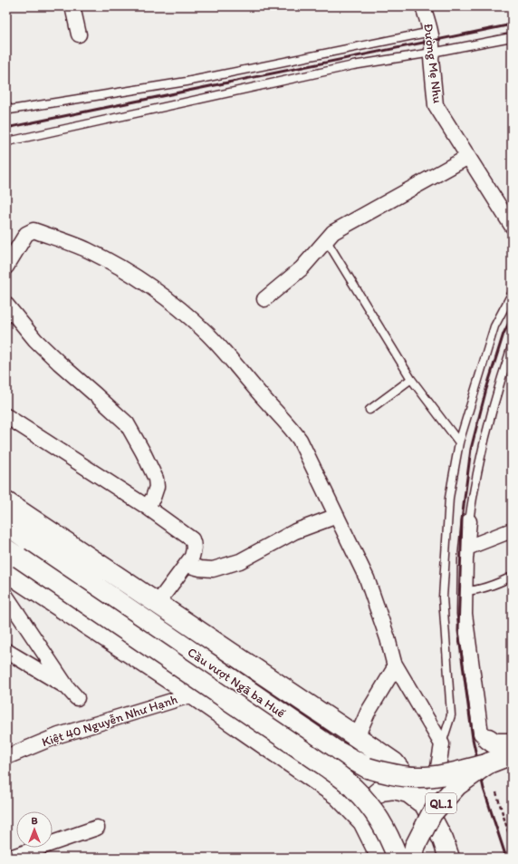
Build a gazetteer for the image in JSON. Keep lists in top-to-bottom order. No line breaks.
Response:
{"streets":{"main road":["Cầu vượt Ngã ba Huế","QL.1"],"street":["Đường Mẹ Nhu","Kiệt 40 Nguyễn Như Hạnh"]},"north":"top"}
